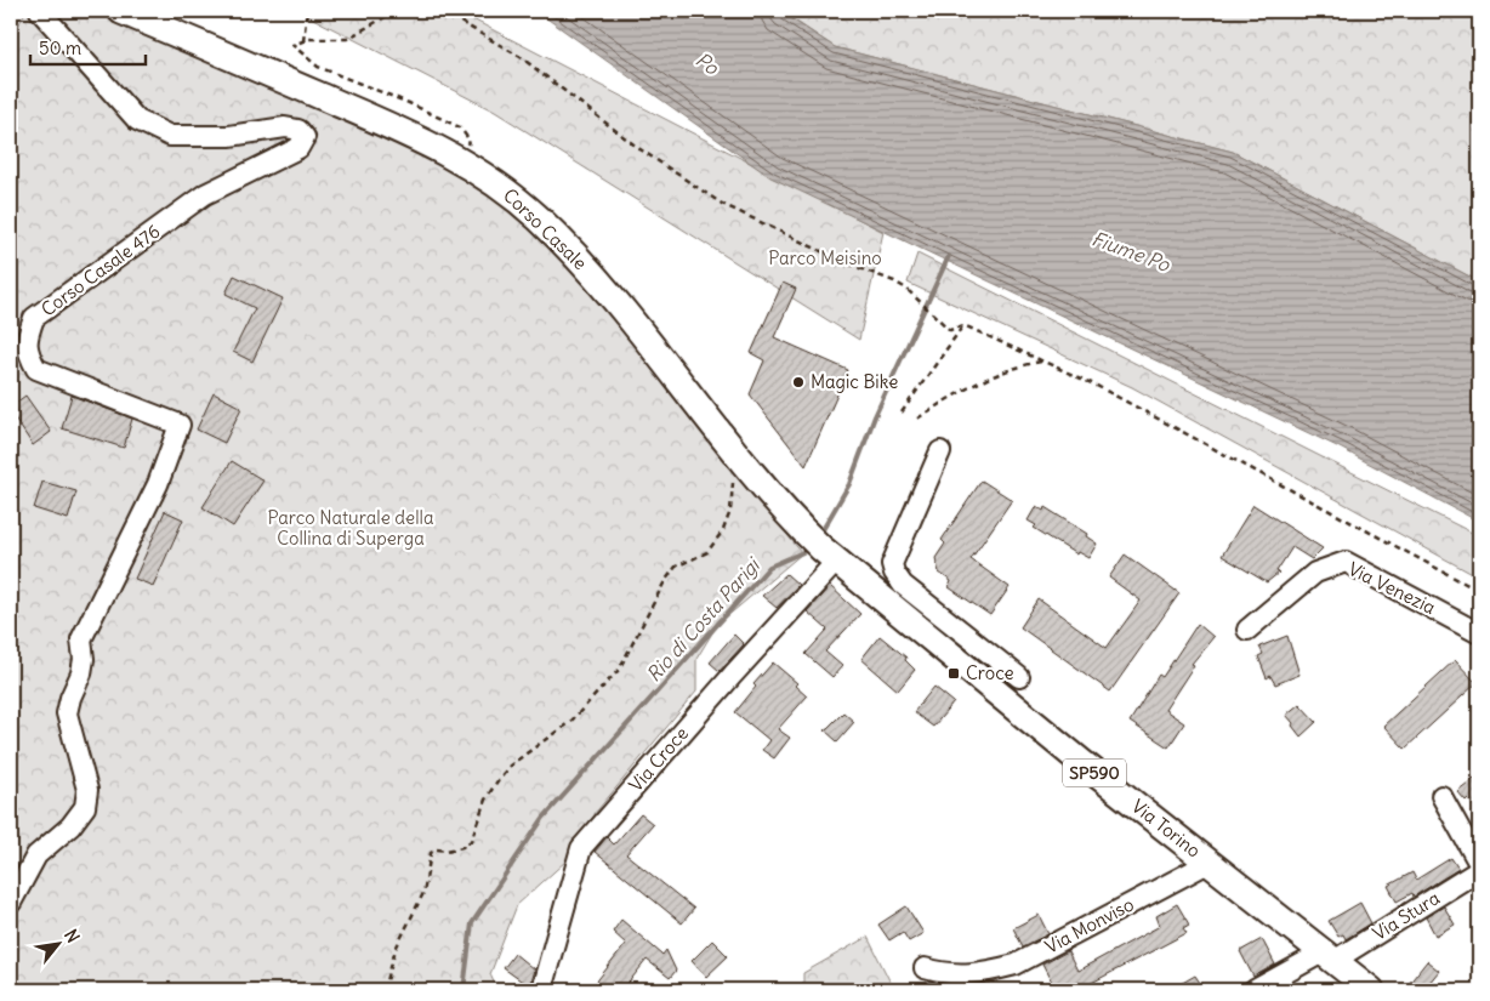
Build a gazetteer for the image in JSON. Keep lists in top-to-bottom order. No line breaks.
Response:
{"streets":{"main road":["Corso Casale","SP590","Via Torino"],"street":["Corso Casale 476","Via Venezia","Via Croce","Via Stura","Via Monviso"]},"crossings":[["Corso Casale","Via Croce"],["Corso Casale","Via Torino"],["Via Croce","Via Torino"],["Via Torino","Via Stura"],["Via Torino","Via Monviso"]],"water":["Po","Fiume Po","Rio di Costa Parigi"],"parks":["Parco Meisino","Parco Naturale della Collina di Superga"],"places":{"other":["Magic Bike"],"transit":["Croce"]},"scale_bar":"50 m","north":"top right"}
